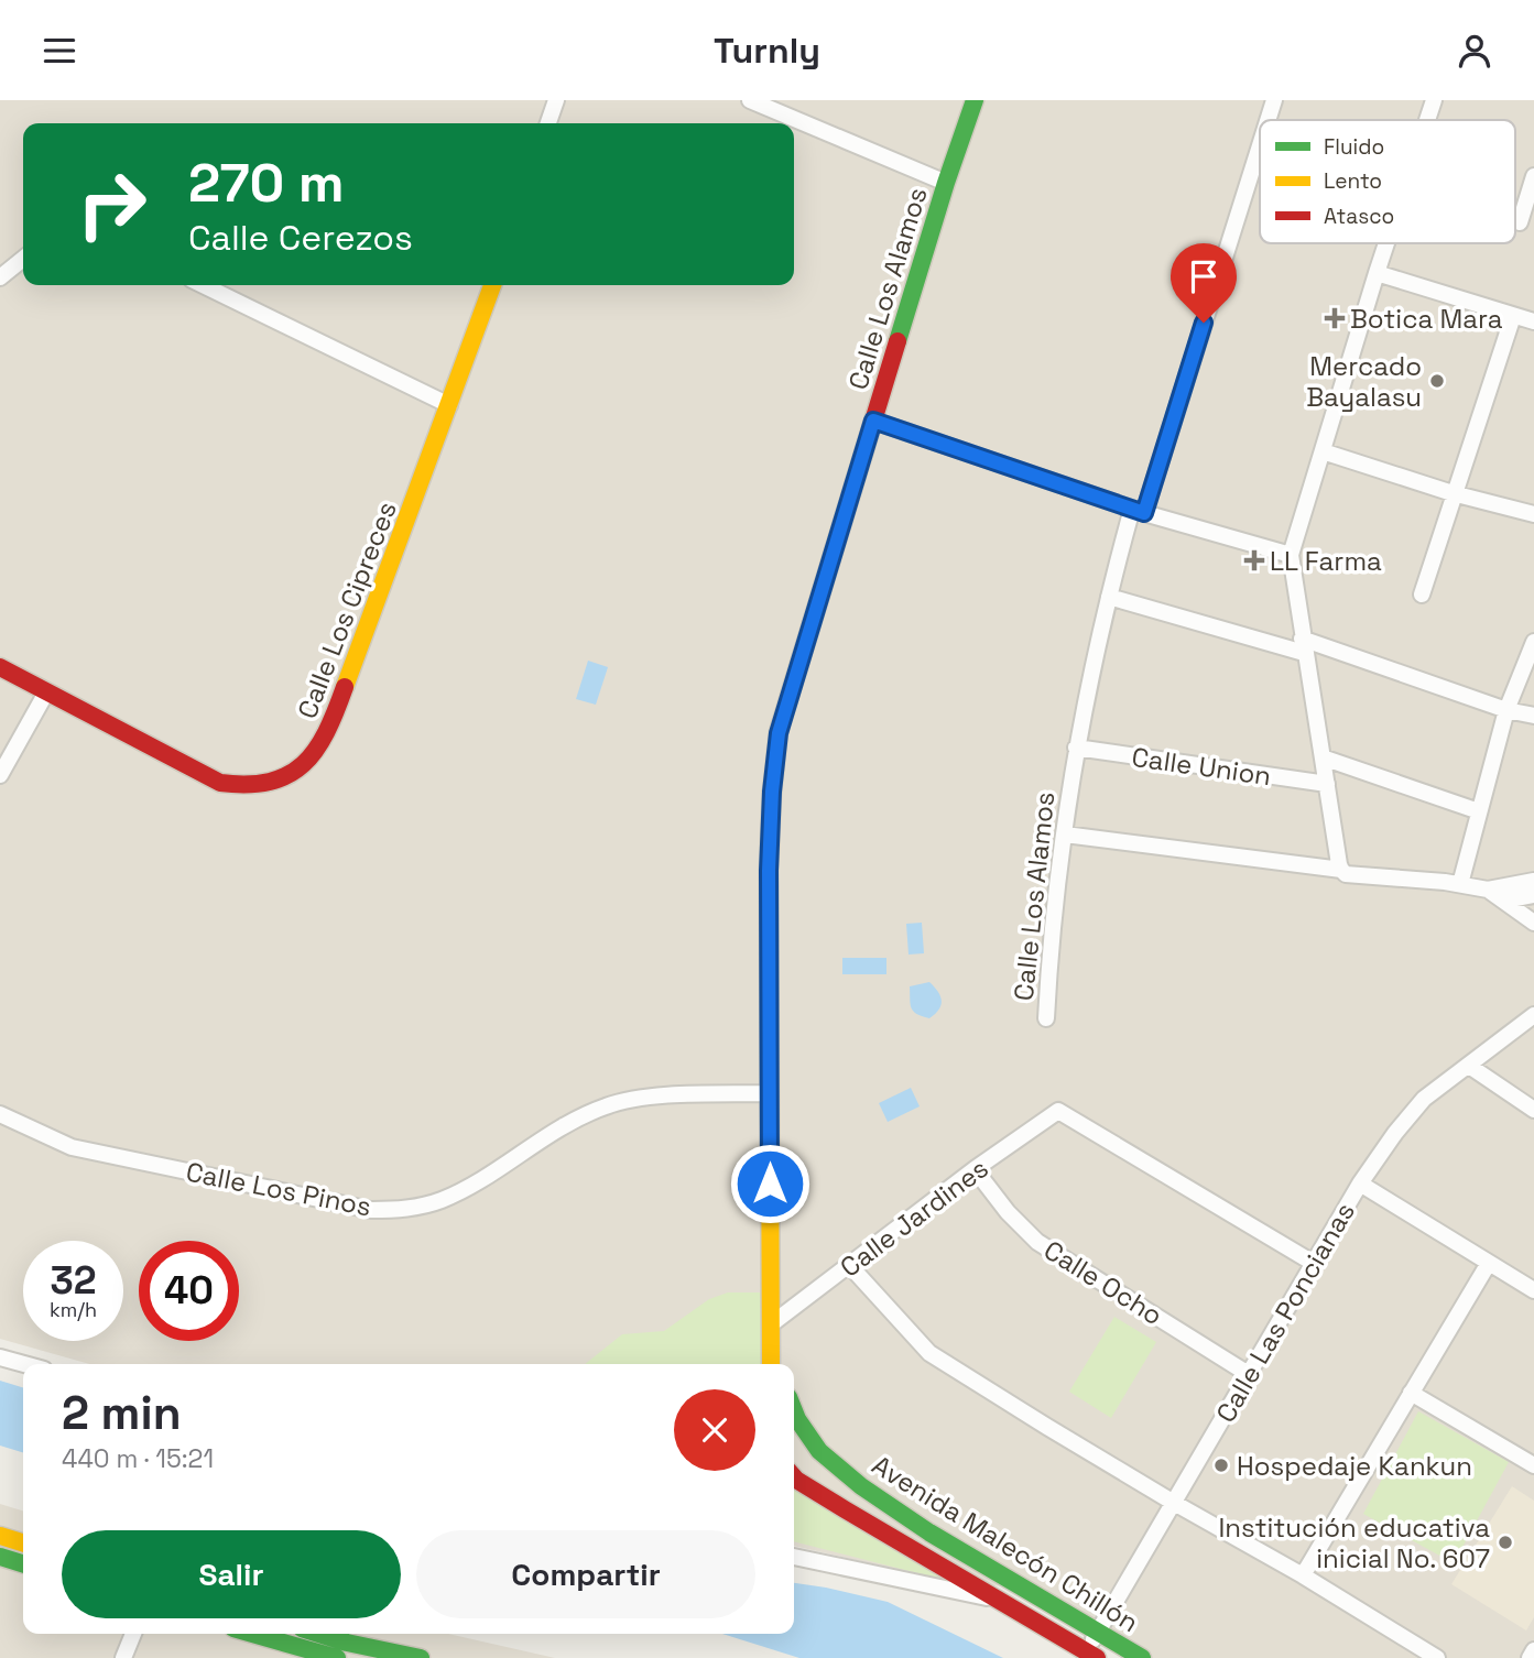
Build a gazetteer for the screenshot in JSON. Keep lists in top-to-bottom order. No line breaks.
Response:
{"streets":{"street":["Calle Los Alamos","Calle Los Cipreces","Calle Union","Calle Los Pinos","Calle Jardines","Calle Ocho","Calle Las Poncianas","Avenida Malecón Chillón"]},"crossings":[["Calle Los Alamos","Calle Union"],["Calle Los Alamos","Calle Los Pinos"],["Calle Los Alamos","Calle Jardines"],["Calle Jardines","Calle Ocho"],["Calle Jardines","Calle Las Poncianas"],["Calle Ocho","Calle Las Poncianas"],["Calle Las Poncianas","Avenida Malecón Chillón"]],"places":{"health":["Botica Mara","LL Farma"],"other":["Mercado Bayalasu","Hospedaje Kankun","Institución educativa inicial No. 607"]},"legend":["Fluido","Lento","Atasco"],"page":{"header":"Turnly","turn":["270 m","Calle Cerezos"],"speed":"32 km/h","limit":"40","heading":["2 min","440 m · 15:21"],"buttons":["Salir","Compartir"]}}
